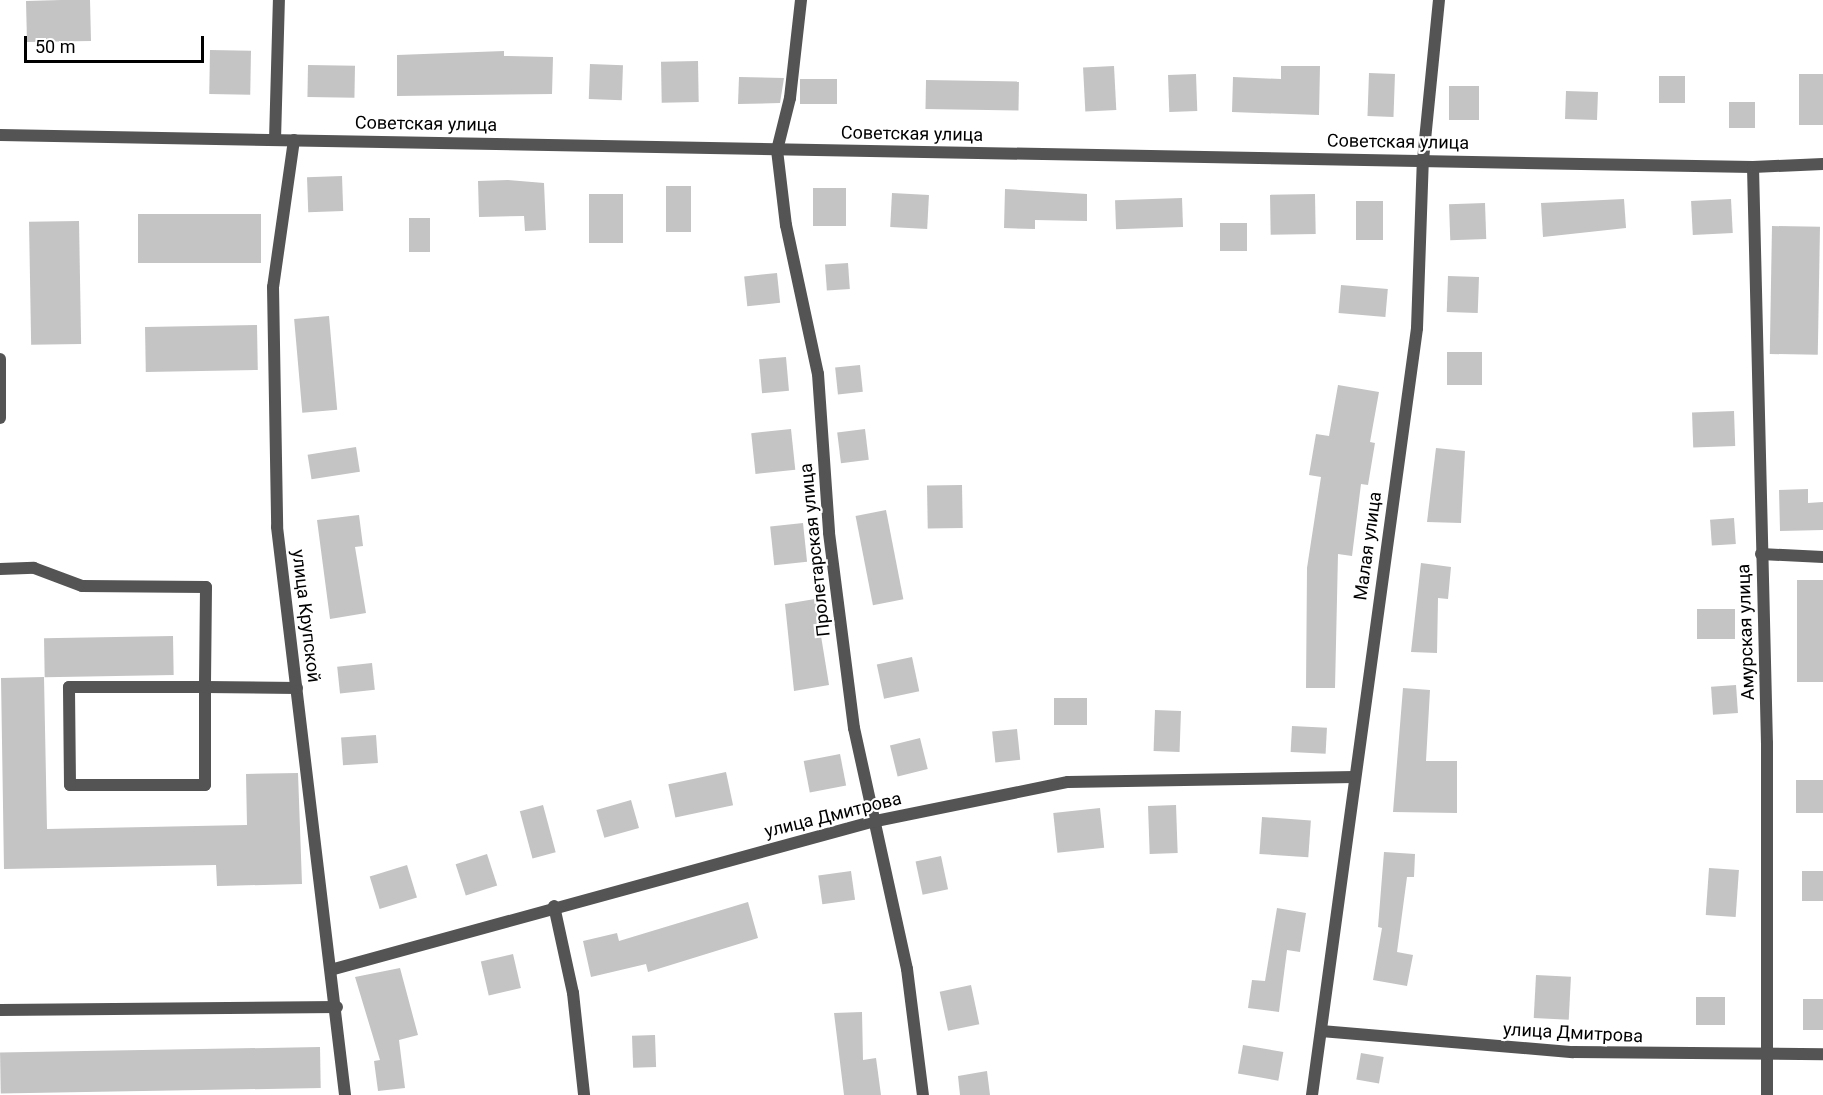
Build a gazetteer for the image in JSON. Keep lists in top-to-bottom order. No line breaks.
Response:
{"streets":{"street":["Советская улица","Малая улица","Пролетарская улица","улица Крупской","Амурская улица","улица Дмитрова"]},"crossings":[["Советская улица","Малая улица"],["Советская улица","Пролетарская улица"],["Советская улица","улица Крупской"],["Советская улица","Амурская улица"],["Малая улица","улица Дмитрова"],["Пролетарская улица","улица Дмитрова"],["улица Крупской","улица Дмитрова"],["Амурская улица","улица Дмитрова"]],"scale_bar":"50 m"}
